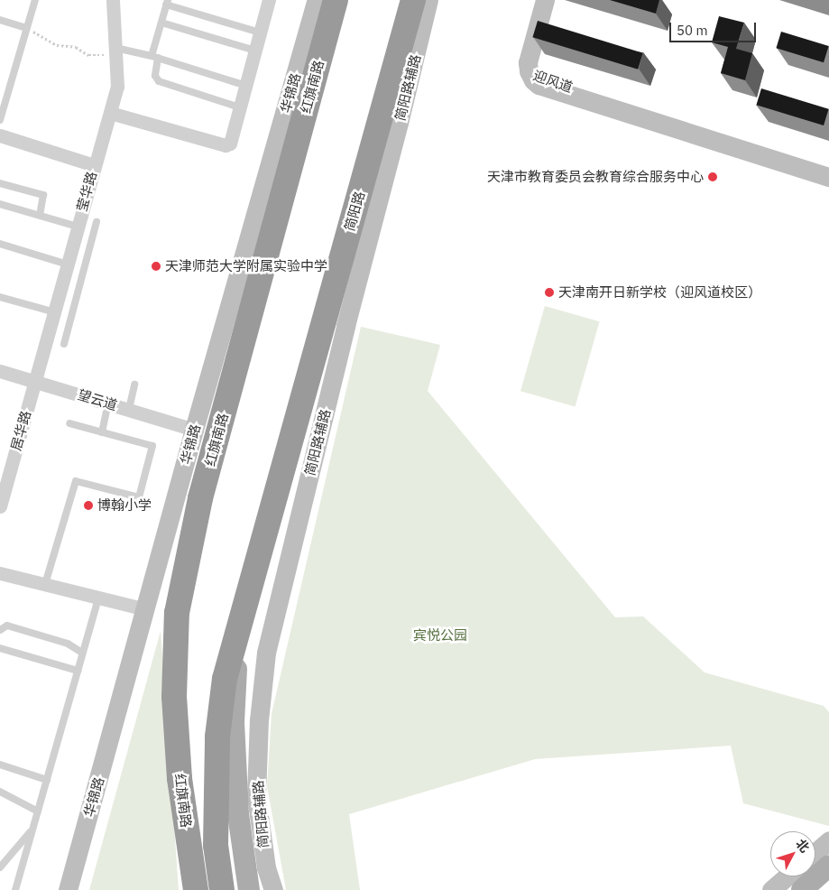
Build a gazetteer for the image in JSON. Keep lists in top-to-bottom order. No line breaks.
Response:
{"streets":{"highway":["红旗南路","简阳路"],"street":["迎风道","简阳路辅路","华锦路","莹华路","望云道","居华路"]},"crossings":[["华锦路","望云道"],["莹华路","望云道"],["莹华路","居华路"],["望云道","居华路"]],"parks":["宾悦公园"],"places":["天津市教育委员会教育综合服务中心","天津师范大学附属实验中学","天津南开日新学校（迎风道校区）","博翰小学"],"scale_bar":"50 m","north":"top right"}
